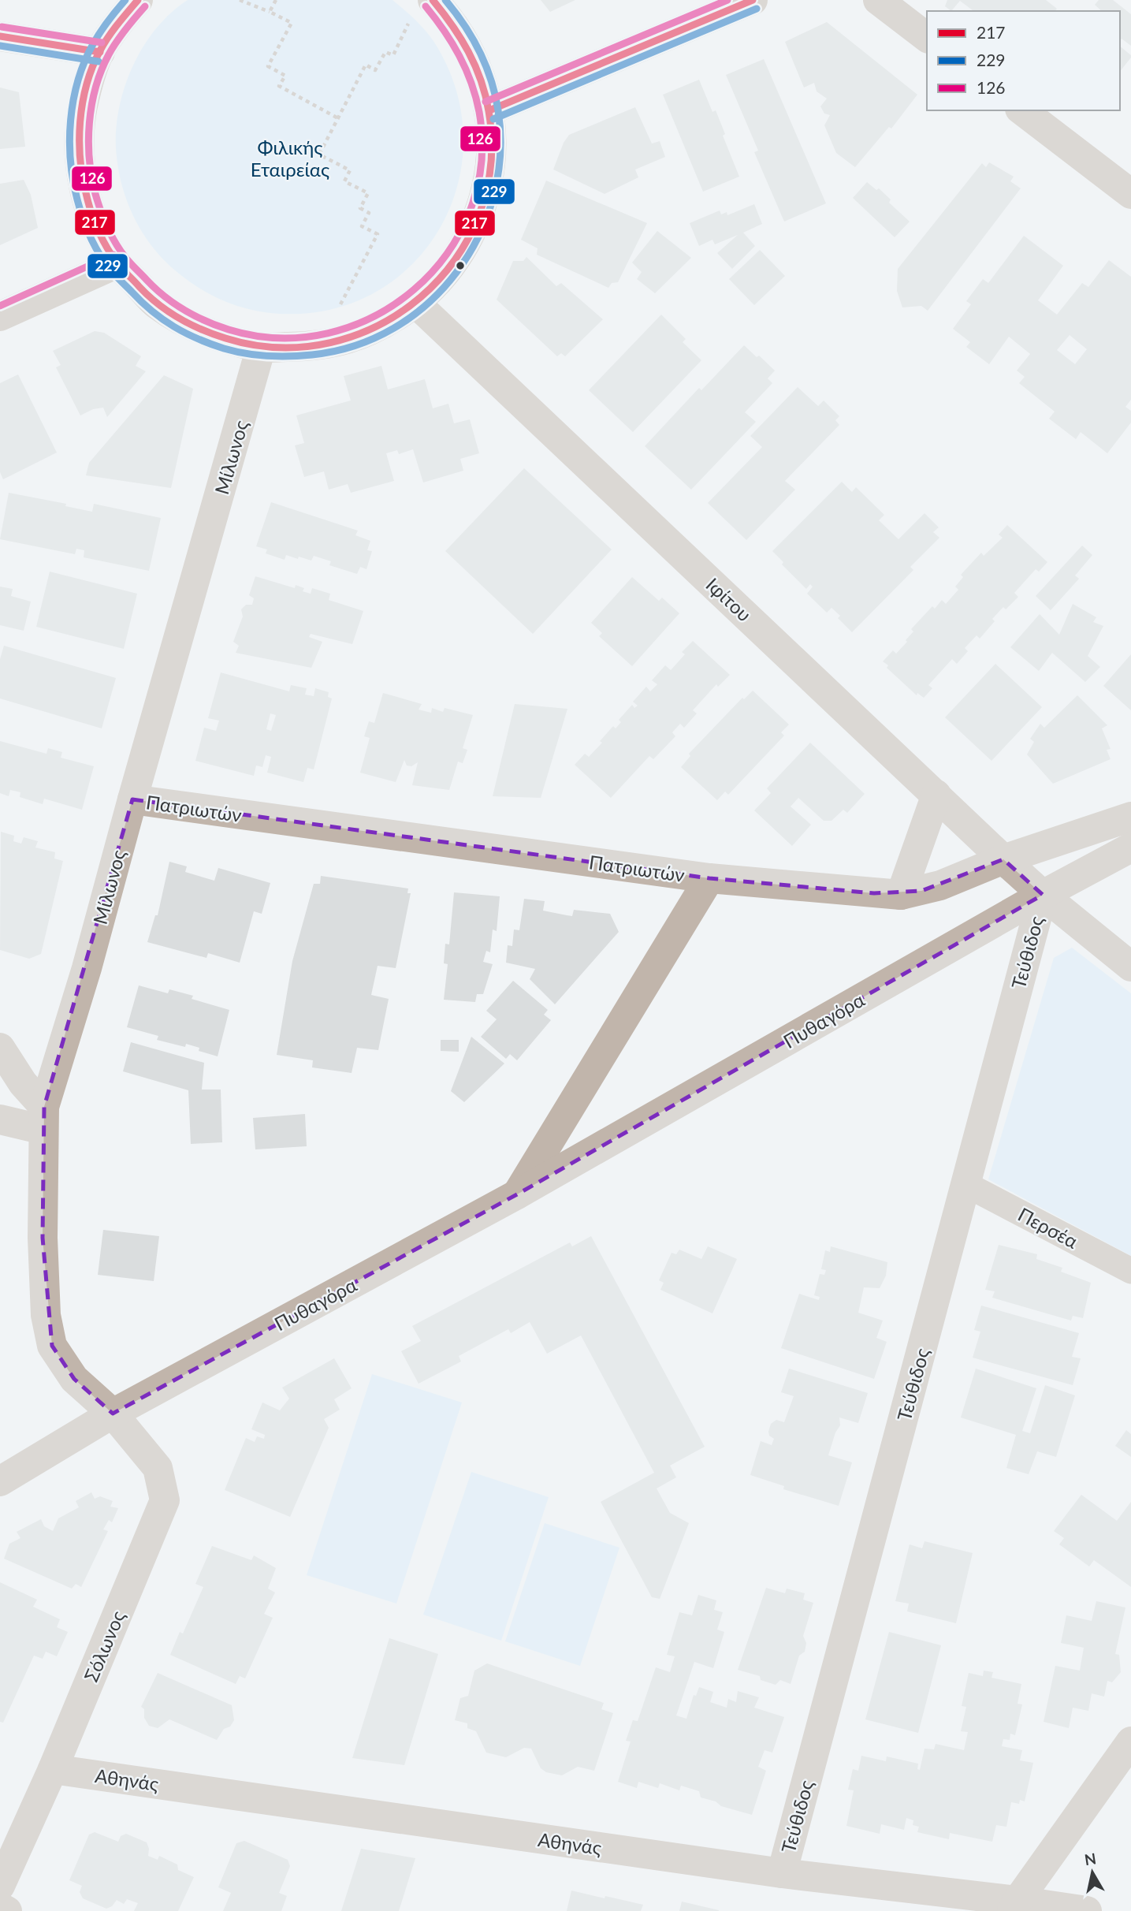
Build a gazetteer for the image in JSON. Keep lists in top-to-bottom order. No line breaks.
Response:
{"streets":{"street":["Μίλωνος","Ιφίτου","Πατριωτών","Τεύθιδος","Πυθαγόρα","Περσέα","Σόλωνος","Αθηνάς"]},"crossings":[["Μίλωνος","Πατριωτών"],["Μίλωνος","Πυθαγόρα"],["Μίλωνος","Σόλωνος"],["Ιφίτου","Πατριωτών"],["Ιφίτου","Τεύθιδος"],["Ιφίτου","Πυθαγόρα"],["Τεύθιδος","Πυθαγόρα"],["Τεύθιδος","Περσέα"],["Τεύθιδος","Αθηνάς"],["Πυθαγόρα","Σόλωνος"],["Σόλωνος","Αθηνάς"]],"parks":["Φιλικής Εταιρείας"],"lines":["transit line 217","transit line 229","transit line 126"],"legend":["217","229","126"],"north":"top"}
